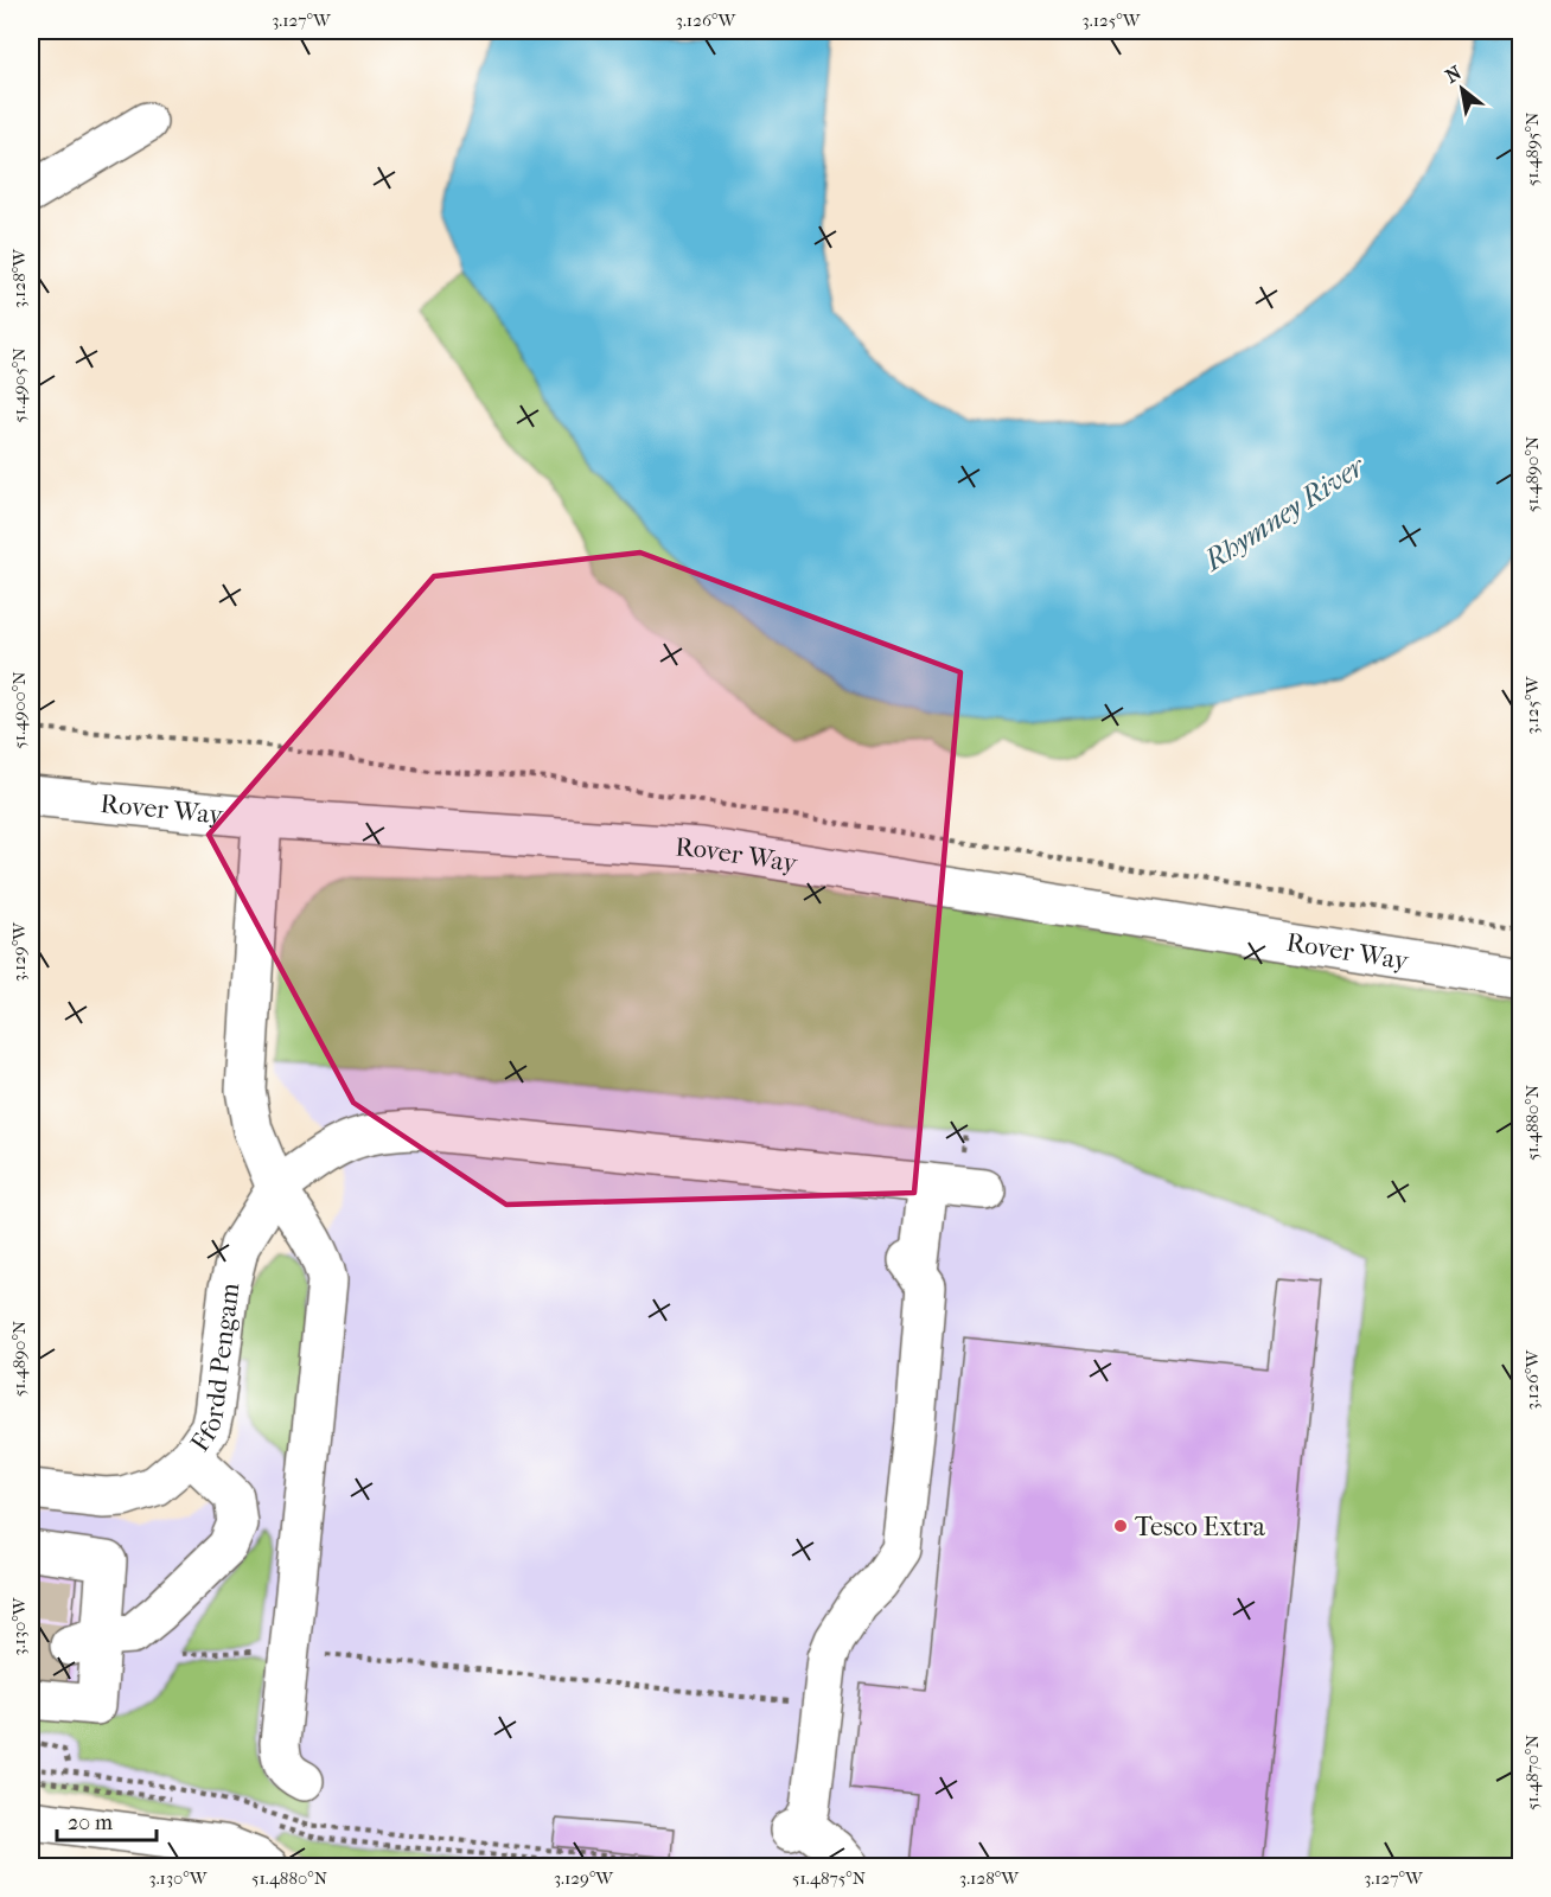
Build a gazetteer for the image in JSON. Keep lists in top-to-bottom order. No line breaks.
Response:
{"streets":{"street":["Rover Way","Ffordd Pengam"]},"water":["Rhymney River"],"places":["Tesco Extra"],"scale_bar":"20 m","north":"top left","coordinates":["3.127°W","3.126°W","3.125°W","51.4895°N","3.128°W","51.4905°N","51.4890°N","51.4900°N","3.129°W","51.4880°N","3.130°W","51.4870°N","51.4875°N"]}
